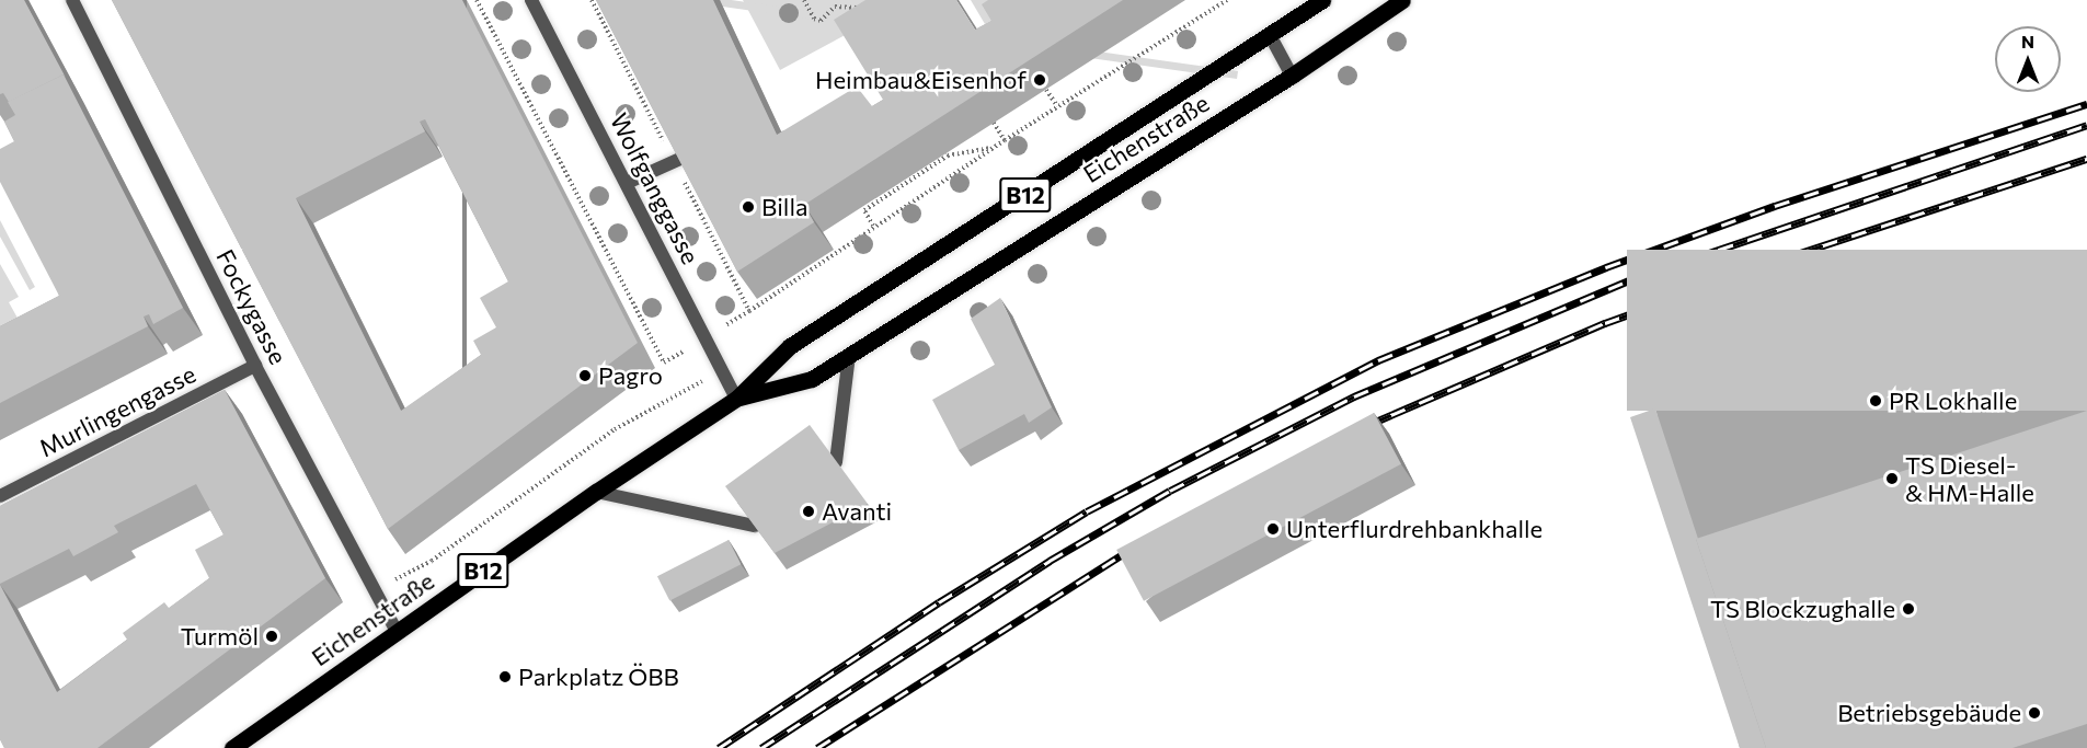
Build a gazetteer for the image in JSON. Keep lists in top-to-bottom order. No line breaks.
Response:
{"streets":{"main road":["Eichenstraße","B12"],"street":["Wolfganggasse","Fockygasse","Murlingengasse"]},"crossings":[["Eichenstraße","Wolfganggasse"],["Eichenstraße","Fockygasse"],["Fockygasse","Murlingengasse"]],"places":["Heimbau&Eisenhof","Billa","Pagro","PR Lokhalle","TS Diesel- & HM-Halle","Avanti","Unterflurdrehbankhalle","TS Blockzughalle","Turmöl","Parkplatz ÖBB","Betriebsgebäude"],"north":"top"}
